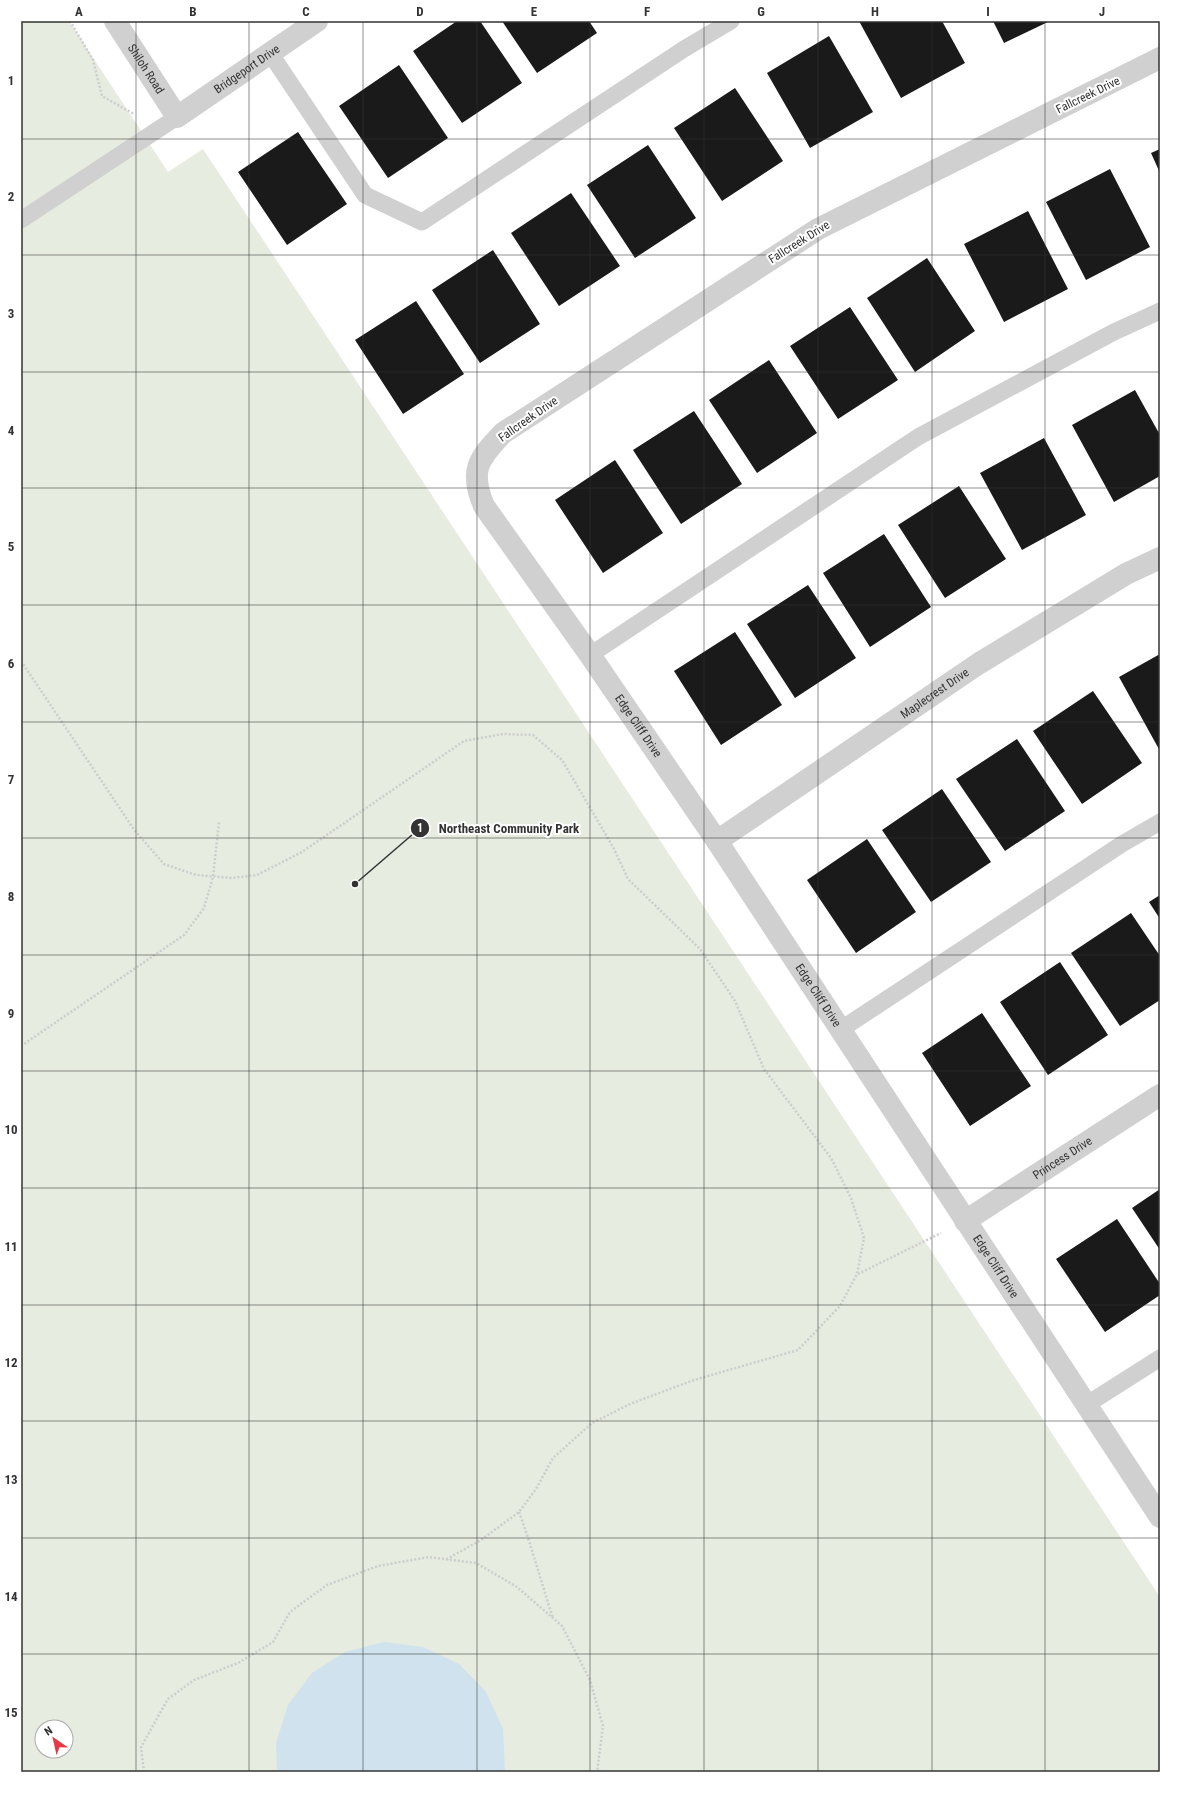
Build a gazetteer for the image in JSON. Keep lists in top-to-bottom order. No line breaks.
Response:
{"streets":{"street":["Shiloh Road","Bridgeport Drive","Fallcreek Drive","Maplecrest Drive","Edge Cliff Drive","Princess Drive"]},"crossings":[["Shiloh Road","Bridgeport Drive"],["Fallcreek Drive","Edge Cliff Drive"],["Maplecrest Drive","Edge Cliff Drive"],["Edge Cliff Drive","Princess Drive"]],"places":["Northeast Community Park"],"north":"top left","grid":{"columns":["A","B","C","D","E","F","G","H","I","J"],"rows":["1","2","3","4","5","6","7","8","9","10","11","12","13","14","15"]}}
